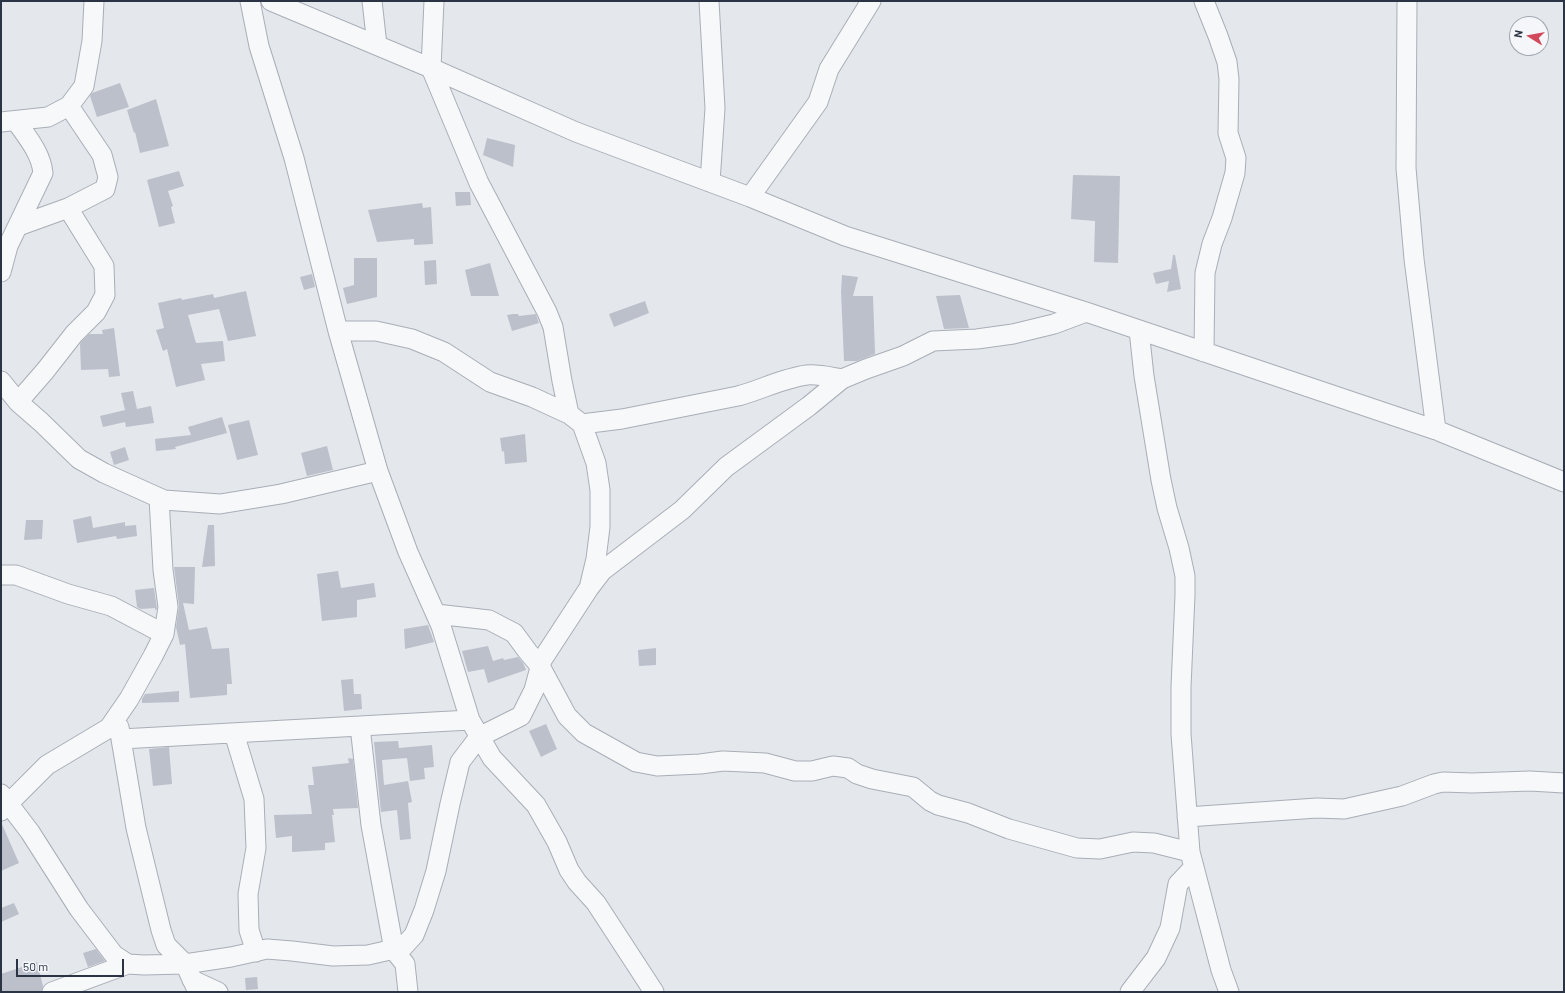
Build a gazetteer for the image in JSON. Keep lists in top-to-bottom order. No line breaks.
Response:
{"scale_bar":"50 m","north":"left"}
